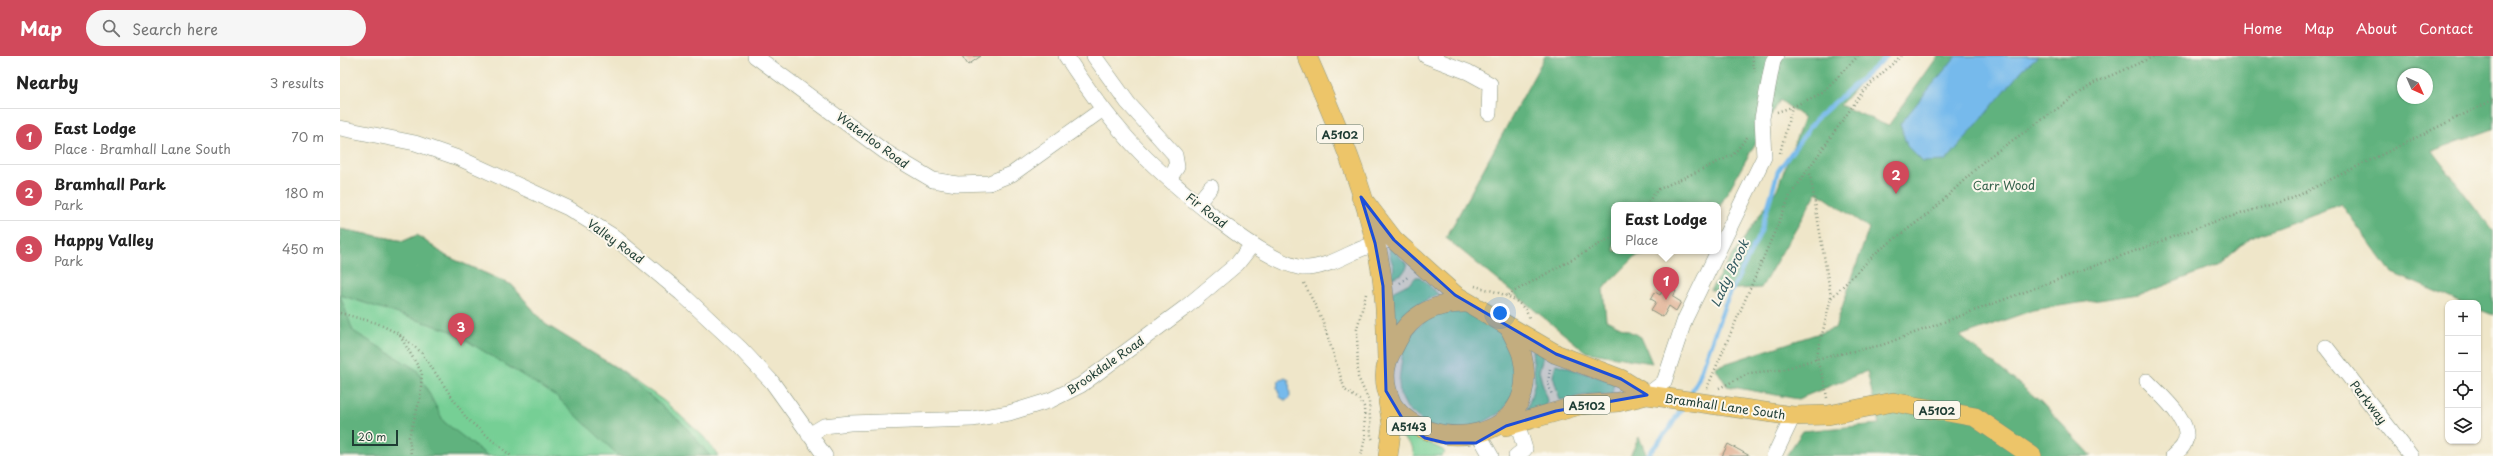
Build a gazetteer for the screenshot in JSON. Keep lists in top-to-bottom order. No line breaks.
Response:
{"streets":{"main road":["A5102","Bramhall Lane South","A5143"],"street":["Waterloo Road","Fir Road","Valley Road","Brookdale Road","Parkway"]},"crossings":[["A5102","Fir Road"],["A5102","Bramhall Lane South"],["A5102","A5143"],["Waterloo Road","Fir Road"],["Fir Road","Brookdale Road"],["Valley Road","Brookdale Road"],["Bramhall Lane South","A5143"]],"water":["Lady Brook"],"parks":["Carr Wood"],"scale_bar":"20 m","north":"bottom right","page":{"header":"Map","search":"Search here","nav":["Home","Map","About","Contact"],"heading":["Nearby","3 results"],"list":[{"mark":"1","name":"East Lodge","note":"Place · Bramhall Lane South","value":"70 m"},{"mark":"2","name":"Bramhall Park","note":"Park","value":"180 m"},{"mark":"3","name":"Happy Valley","note":"Park","value":"450 m"}],"pins":["2","1","3"],"popup":["East Lodge","Place"],"map_buttons":["+","−"],"scale":"20 m"}}
